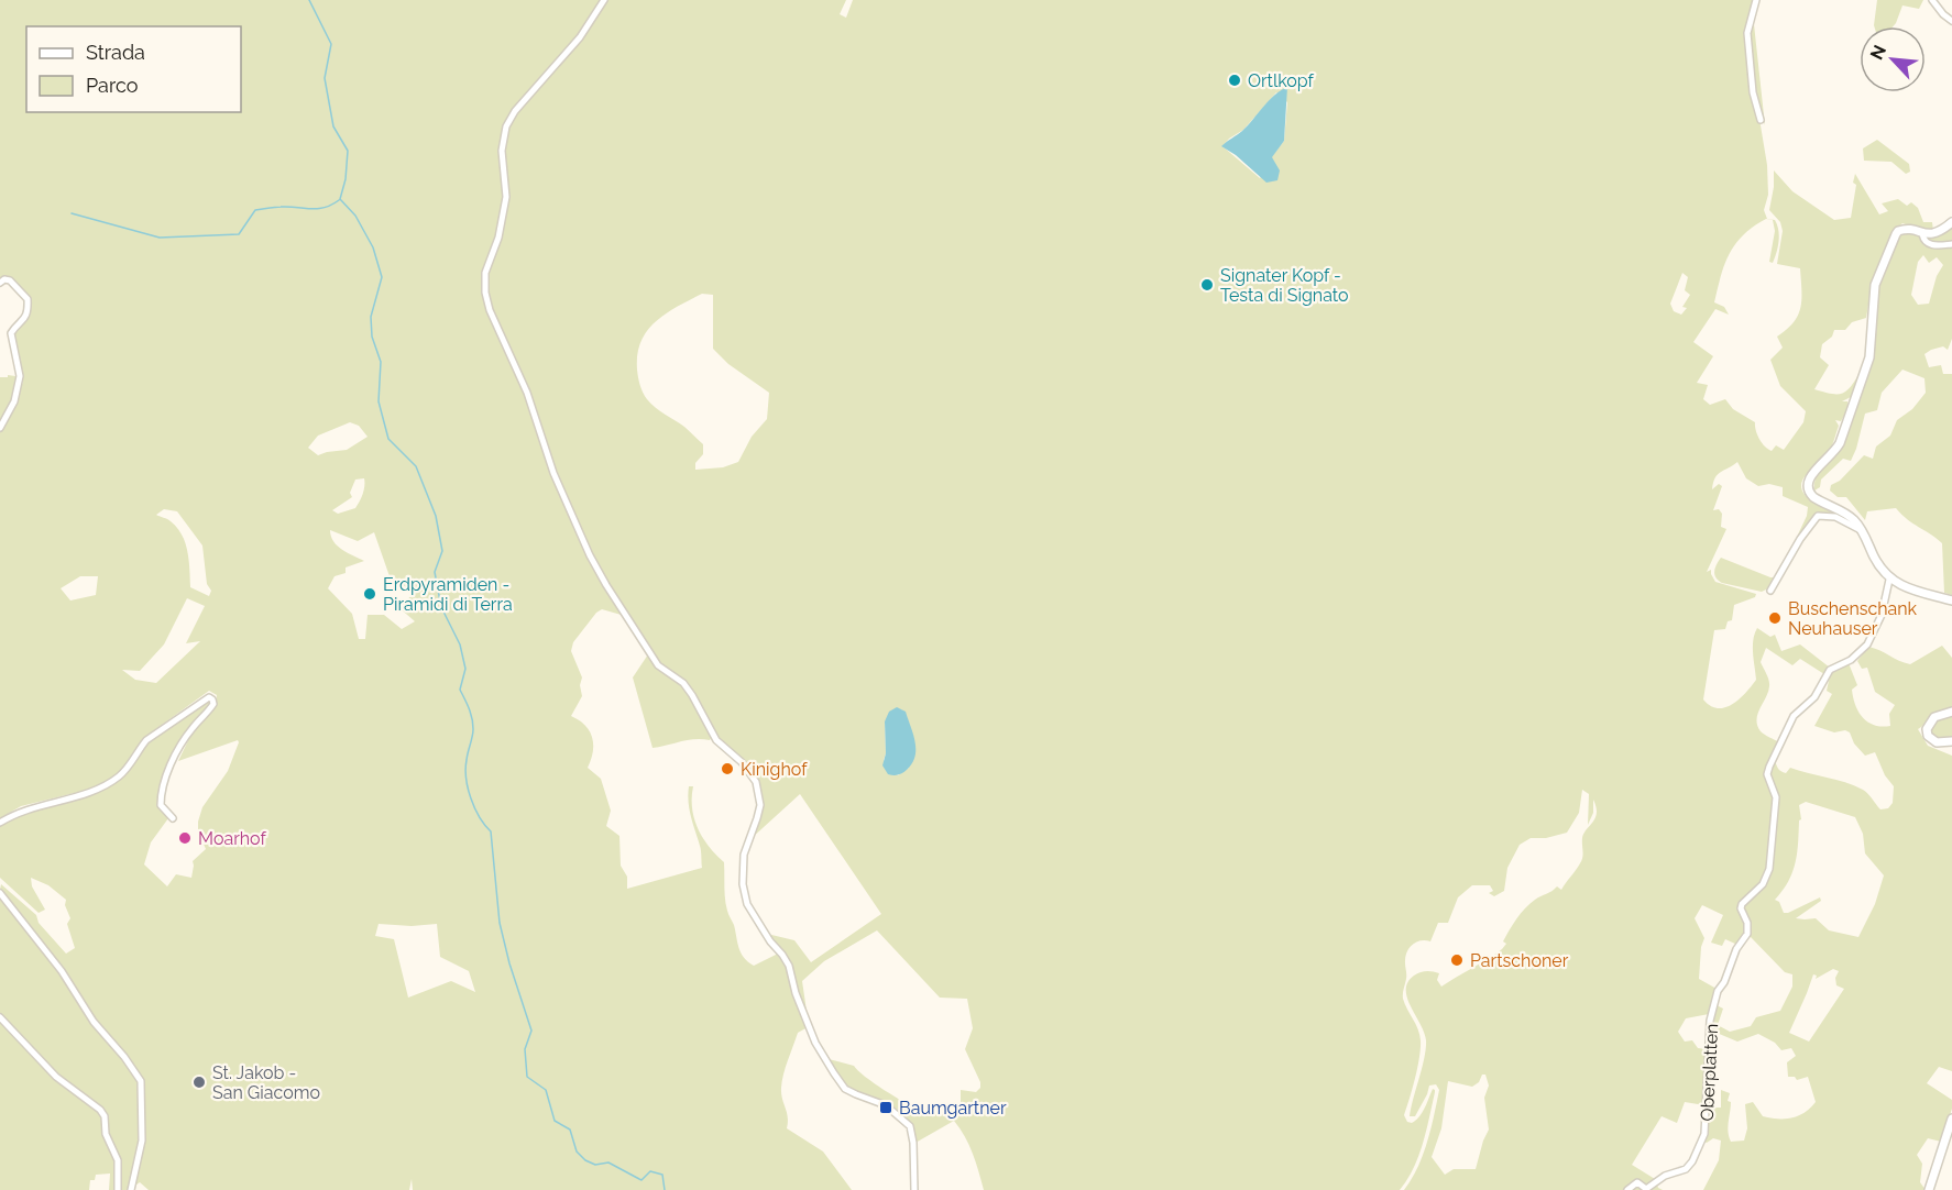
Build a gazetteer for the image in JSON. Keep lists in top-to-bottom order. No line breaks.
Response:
{"streets":{"street":["Oberplatten"]},"places":{"other":["Ortlkopf","Signater Kopf - Testa di Signato","Erdpyramiden - Piramidi di Terra","Buschenschank Neuhauser","Kinighof","Moarhof","Partschoner","St. Jakob - San Giacomo"],"transit":["Baumgartner"]},"legend":["Strada","Parco"],"north":"top left"}
